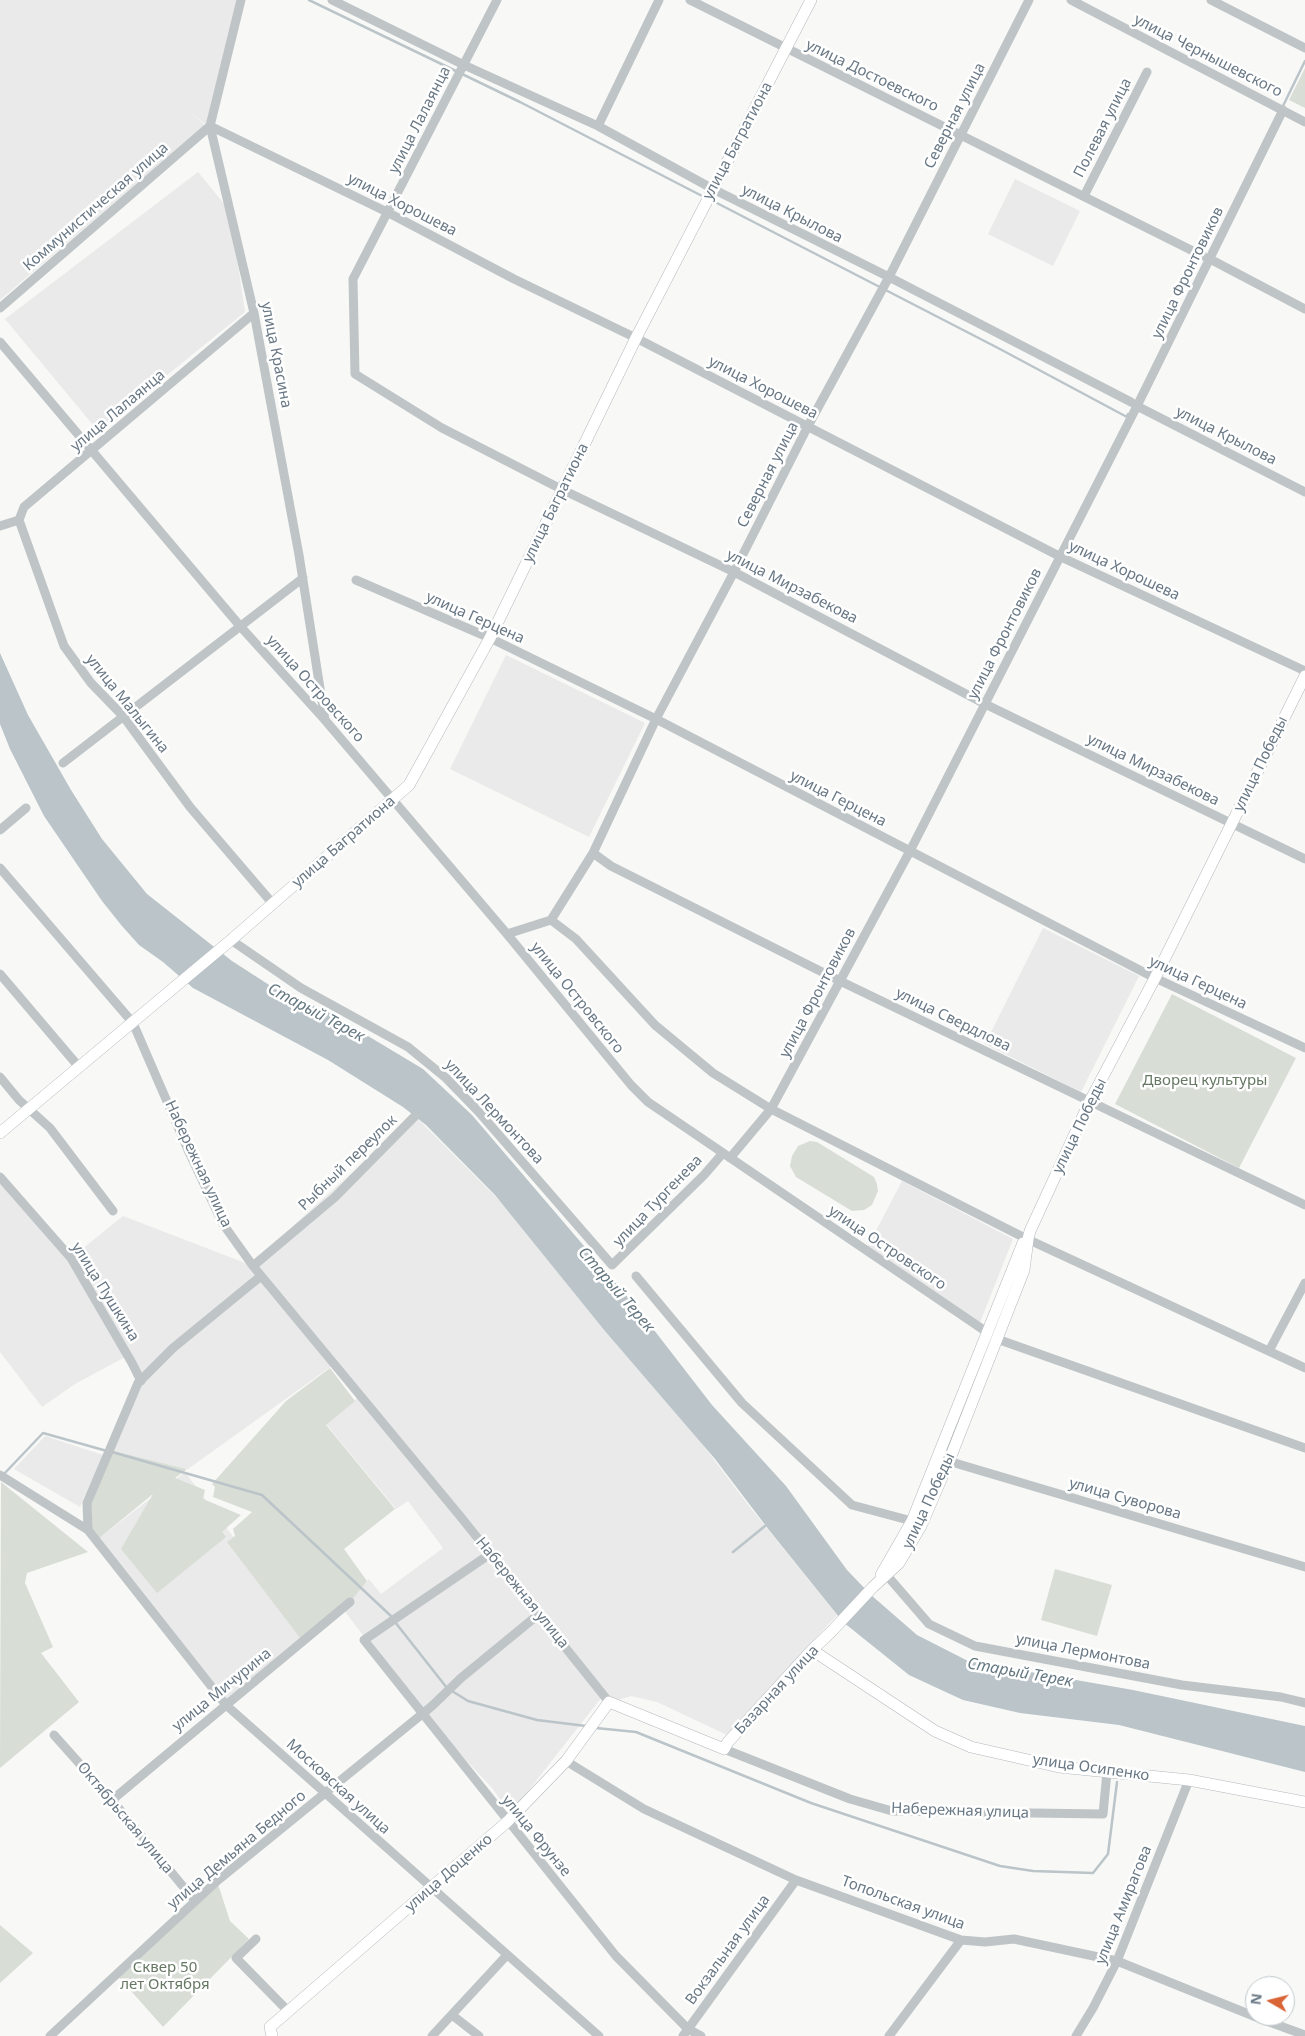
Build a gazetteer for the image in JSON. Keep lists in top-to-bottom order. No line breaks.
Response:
{"streets":{"main road":["улица Багратиона","улица Победы","Набережная улица","Базарная улица","улица Осипенко","улица Доценко"],"street":["улица Чернышевского","улица Достоевского","Северная улица","улица Лалаянца","Полевая улица","улица Хорошева","Коммунистическая улица","улица Крылова","улица Фронтовиков","улица Красина","улица Мирзабекова","улица Герцена","улица Островского","улица Малыгина","улица Свердлова","улица Лермонтова","Рыбный переулок","улица Тургенева","улица Пушкина","улица Суворова","улица Мичурина","Московская улица","Октябрьская улица","улица Фрунзе","улица Демьяна Бедного","Топольская улица","улица Амирагова","Вокзальная улица"]},"crossings":[["улица Чернышевского","улица Фронтовиков"],["улица Достоевского","Северная улица"],["улица Достоевского","Полевая улица"],["улица Достоевского","улица Багратиона"],["улица Достоевского","улица Фронтовиков"],["Северная улица","улица Хорошева"],["Северная улица","улица Крылова"],["Северная улица","улица Мирзабекова"],["Северная улица","улица Герцена"],["Северная улица","улица Островского"],["Северная улица","улица Свердлова"],["улица Лалаянца","улица Хорошева"],["улица Лалаянца","улица Крылова"],["улица Лалаянца","улица Красина"],["улица Лалаянца","улица Мирзабекова"],["улица Лалаянца","улица Островского"],["улица Лалаянца","улица Малыгина"],["улица Багратиона","улица Хорошева"],["улица Багратиона","улица Крылова"],["улица Багратиона","улица Мирзабекова"],["улица Багратиона","улица Герцена"],["улица Багратиона","улица Островского"],["улица Багратиона","улица Малыгина"],["улица Багратиона","улица Лермонтова"],["улица Багратиона","Набережная улица"],["улица Хорошева","Коммунистическая улица"],["улица Хорошева","улица Фронтовиков"],["улица Хорошева","улица Красина"],["улица Хорошева","улица Победы"],["Коммунистическая улица","улица Красина"],["улица Крылова","улица Фронтовиков"],["улица Фронтовиков","улица Мирзабекова"],["улица Фронтовиков","улица Герцена"],["улица Фронтовиков","улица Островского"],["улица Фронтовиков","улица Свердлова"],["улица Фронтовиков","улица Тургенева"],["улица Красина","улица Островского"],["улица Мирзабекова","улица Победы"],["улица Герцена","улица Победы"],["улица Островского","улица Победы"],["улица Островского","улица Тургенева"],["улица Победы","улица Свердлова"],["улица Победы","улица Лермонтова"],["улица Победы","улица Суворова"],["улица Победы","Базарная улица"],["улица Лермонтова","улица Тургенева"],["Рыбный переулок","Набережная улица"],["Набережная улица","Базарная улица"],["Набережная улица","улица Осипенко"],["Набережная улица","улица Фрунзе"],["Набережная улица","улица Демьяна Бедного"],["Набережная улица","улица Доценко"],["улица Мичурина","Московская улица"],["улица Мичурина","Октябрьская улица"],["Базарная улица","улица Осипенко"],["улица Осипенко","улица Амирагова"],["Московская улица","улица Демьяна Бедного"],["Московская улица","улица Доценко"],["Октябрьская улица","улица Демьяна Бедного"],["улица Фрунзе","улица Демьяна Бедного"],["улица Фрунзе","улица Доценко"],["улица Фрунзе","Вокзальная улица"],["улица Доценко","Топольская улица"],["Топольская улица","улица Амирагова"],["Топольская улица","Вокзальная улица"]],"water":["Старый Терек"],"parks":["Дворец культуры","Сквер 50 лет Октября"],"north":"left"}
